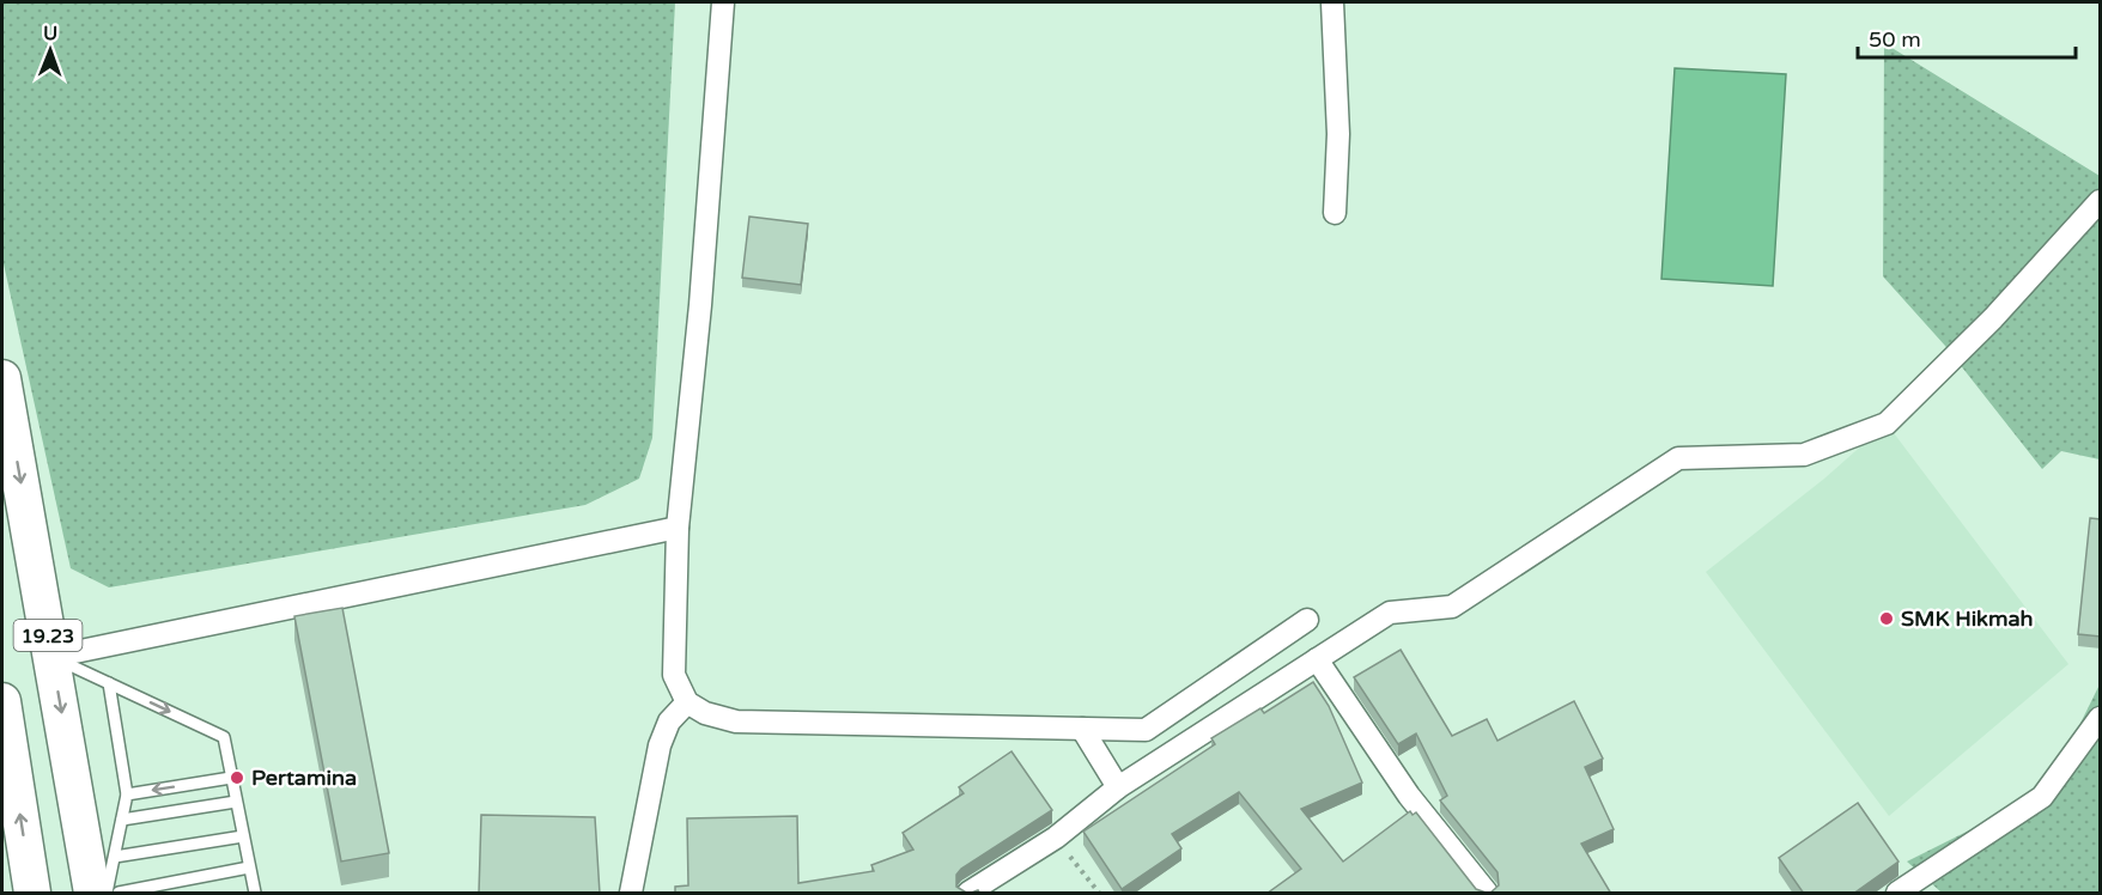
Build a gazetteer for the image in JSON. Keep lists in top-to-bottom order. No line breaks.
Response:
{"streets":{"main road":["19.23"]},"places":["SMK Hikmah","Pertamina"],"scale_bar":"50 m","north":"top"}
